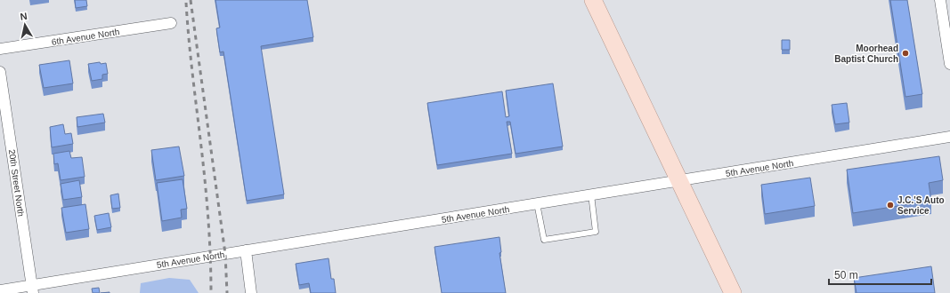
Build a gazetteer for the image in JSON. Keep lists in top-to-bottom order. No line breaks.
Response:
{"streets":{"street":["6th Avenue North","5th Avenue North","20th Street North"]},"crossings":[["5th Avenue North","20th Street North"]],"places":["Moorhead Baptist Church","J.C.'S Auto Service"],"scale_bar":"50 m","north":"top"}
